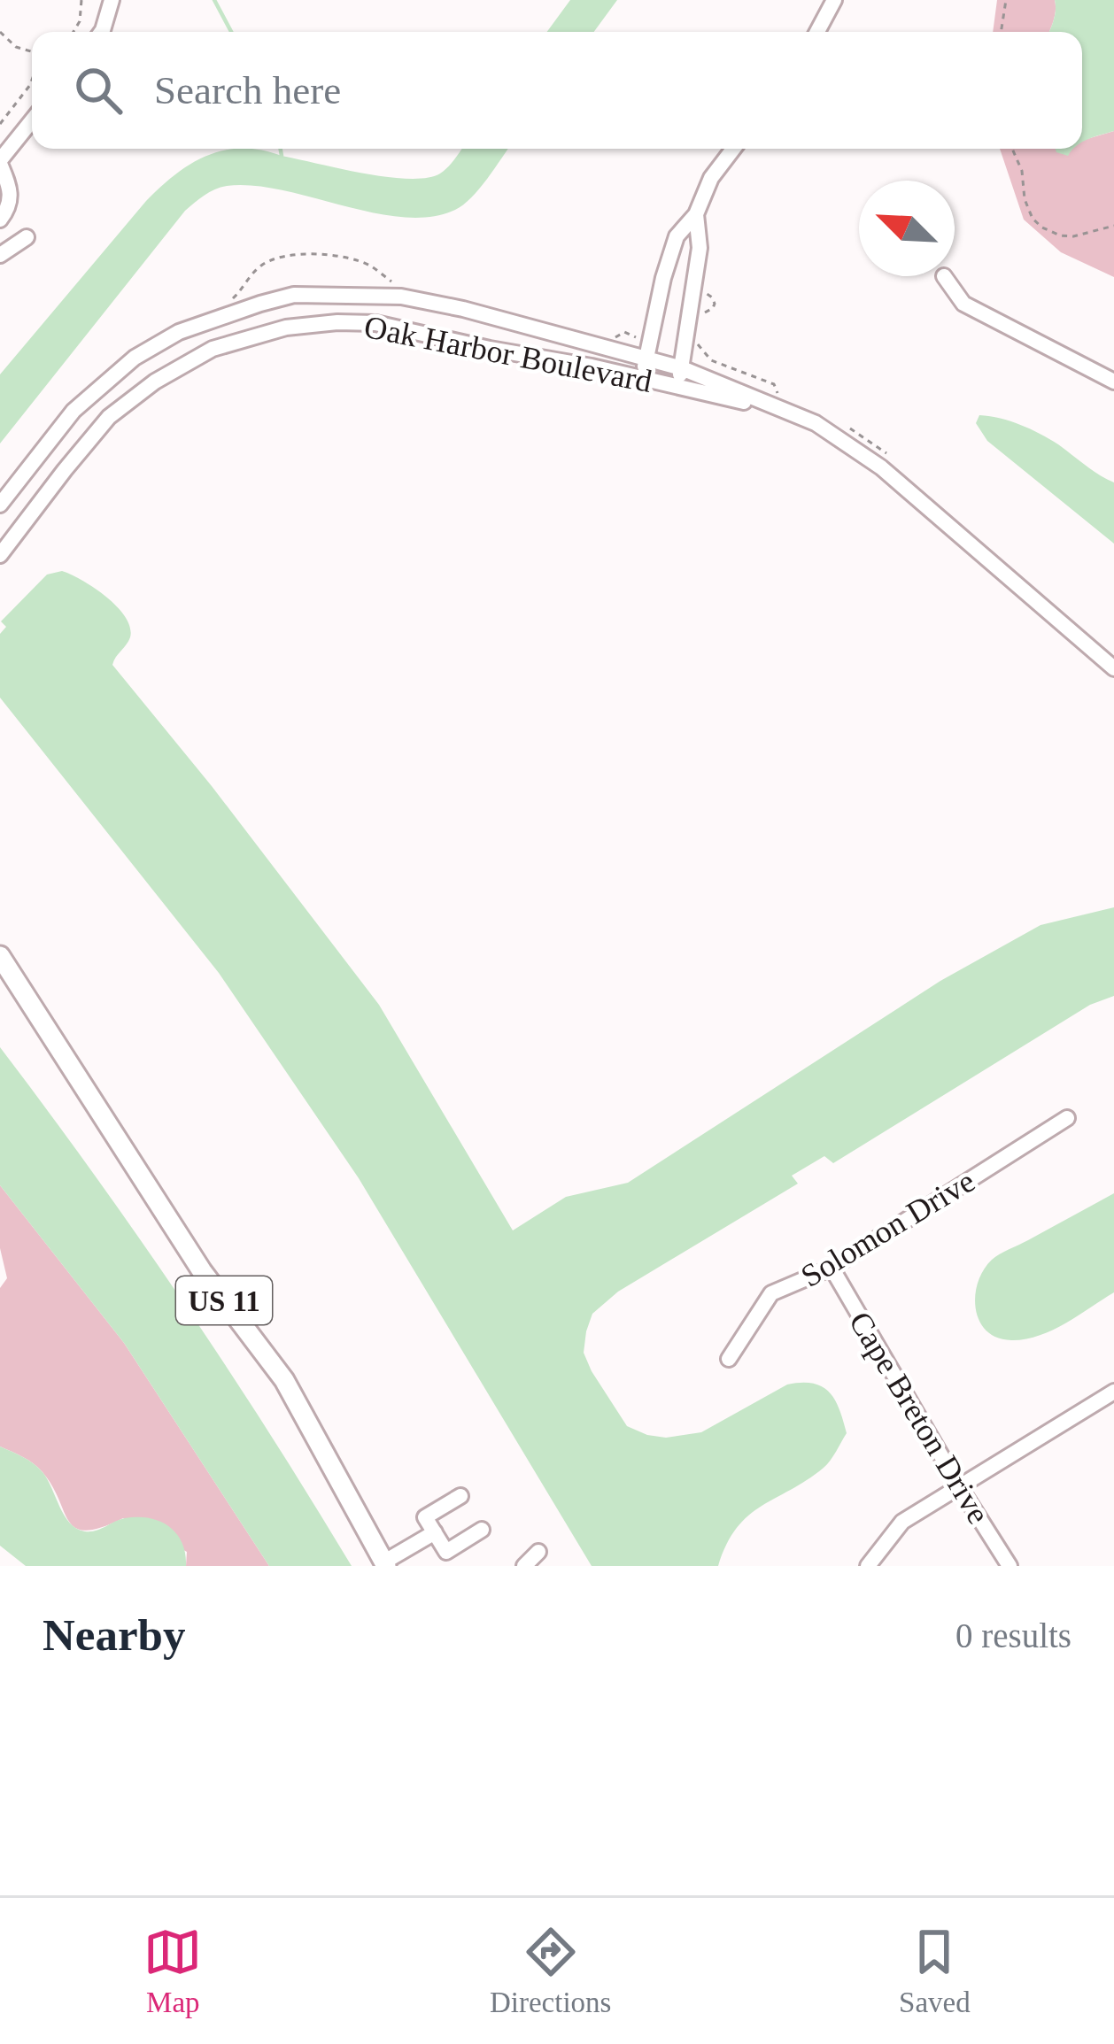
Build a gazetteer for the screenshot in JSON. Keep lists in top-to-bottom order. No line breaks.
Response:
{"streets":{"main road":["US 11"],"street":["Oak Harbor Boulevard","Solomon Drive","Cape Breton Drive"]},"crossings":[["Solomon Drive","Cape Breton Drive"]],"north":"top left","page":{"search":"Search here","heading":["Nearby","0 results"],"nav":["Map","Directions","Saved"]}}
